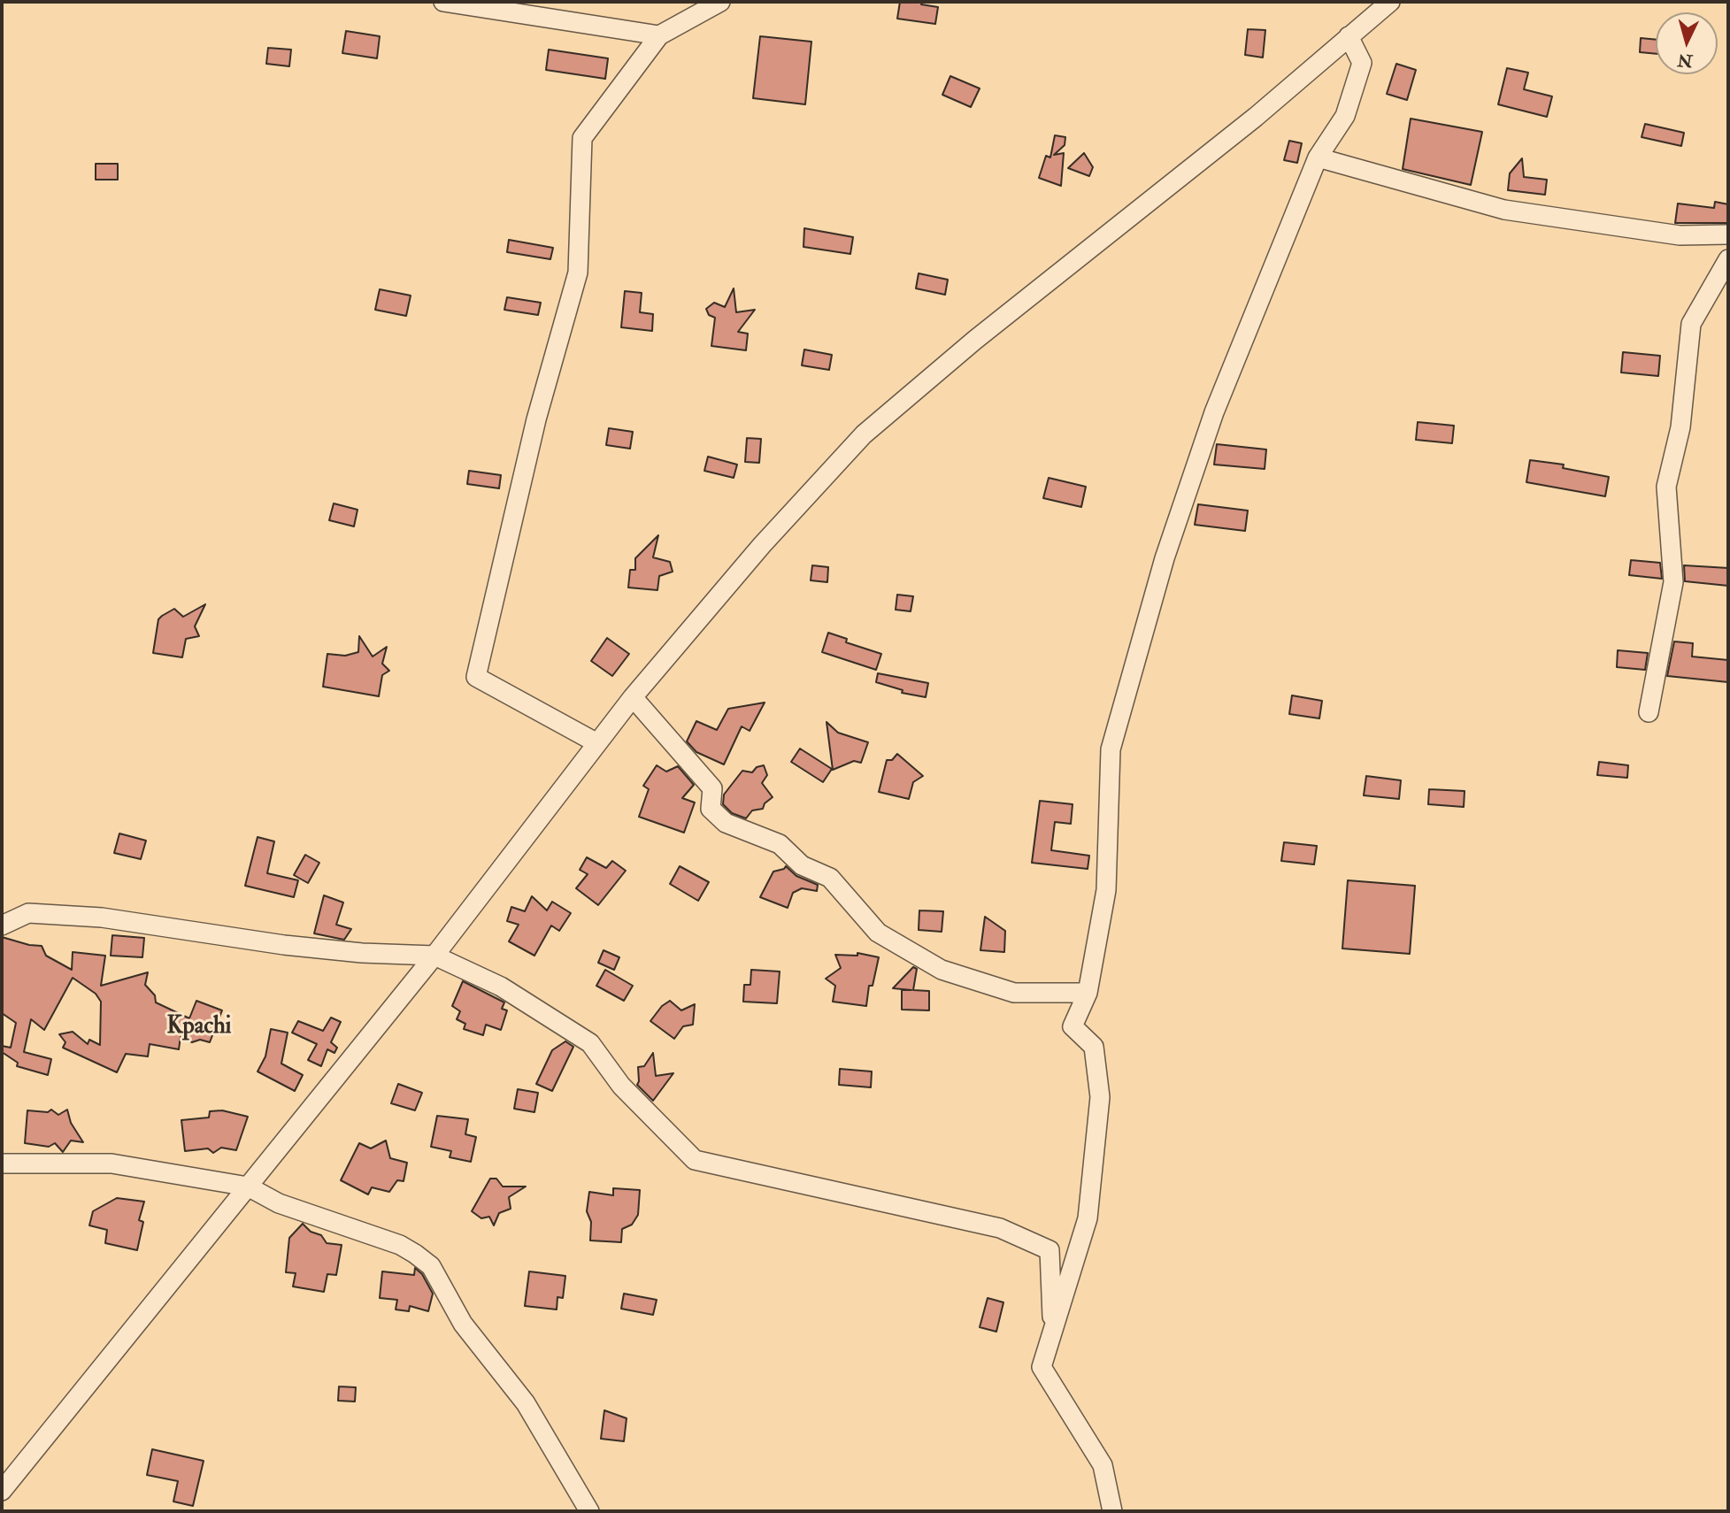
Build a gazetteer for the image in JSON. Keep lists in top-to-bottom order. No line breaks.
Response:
{"districts":["Kpachi"],"north":"bottom"}
